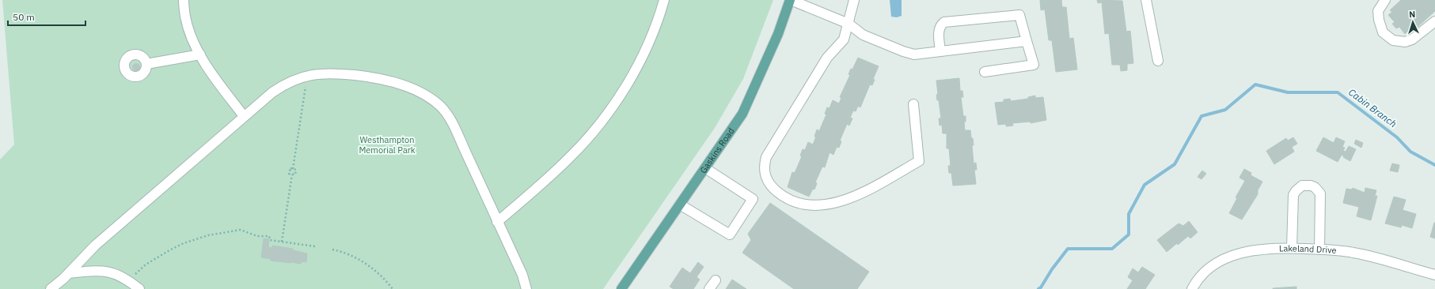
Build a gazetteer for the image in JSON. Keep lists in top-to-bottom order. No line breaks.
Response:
{"streets":{"main road":["Gaskins Road"],"street":["Lakeland Drive"]},"water":["Cabin Branch"],"parks":["Westhampton Memorial Park"],"scale_bar":"50 m","north":"top"}
